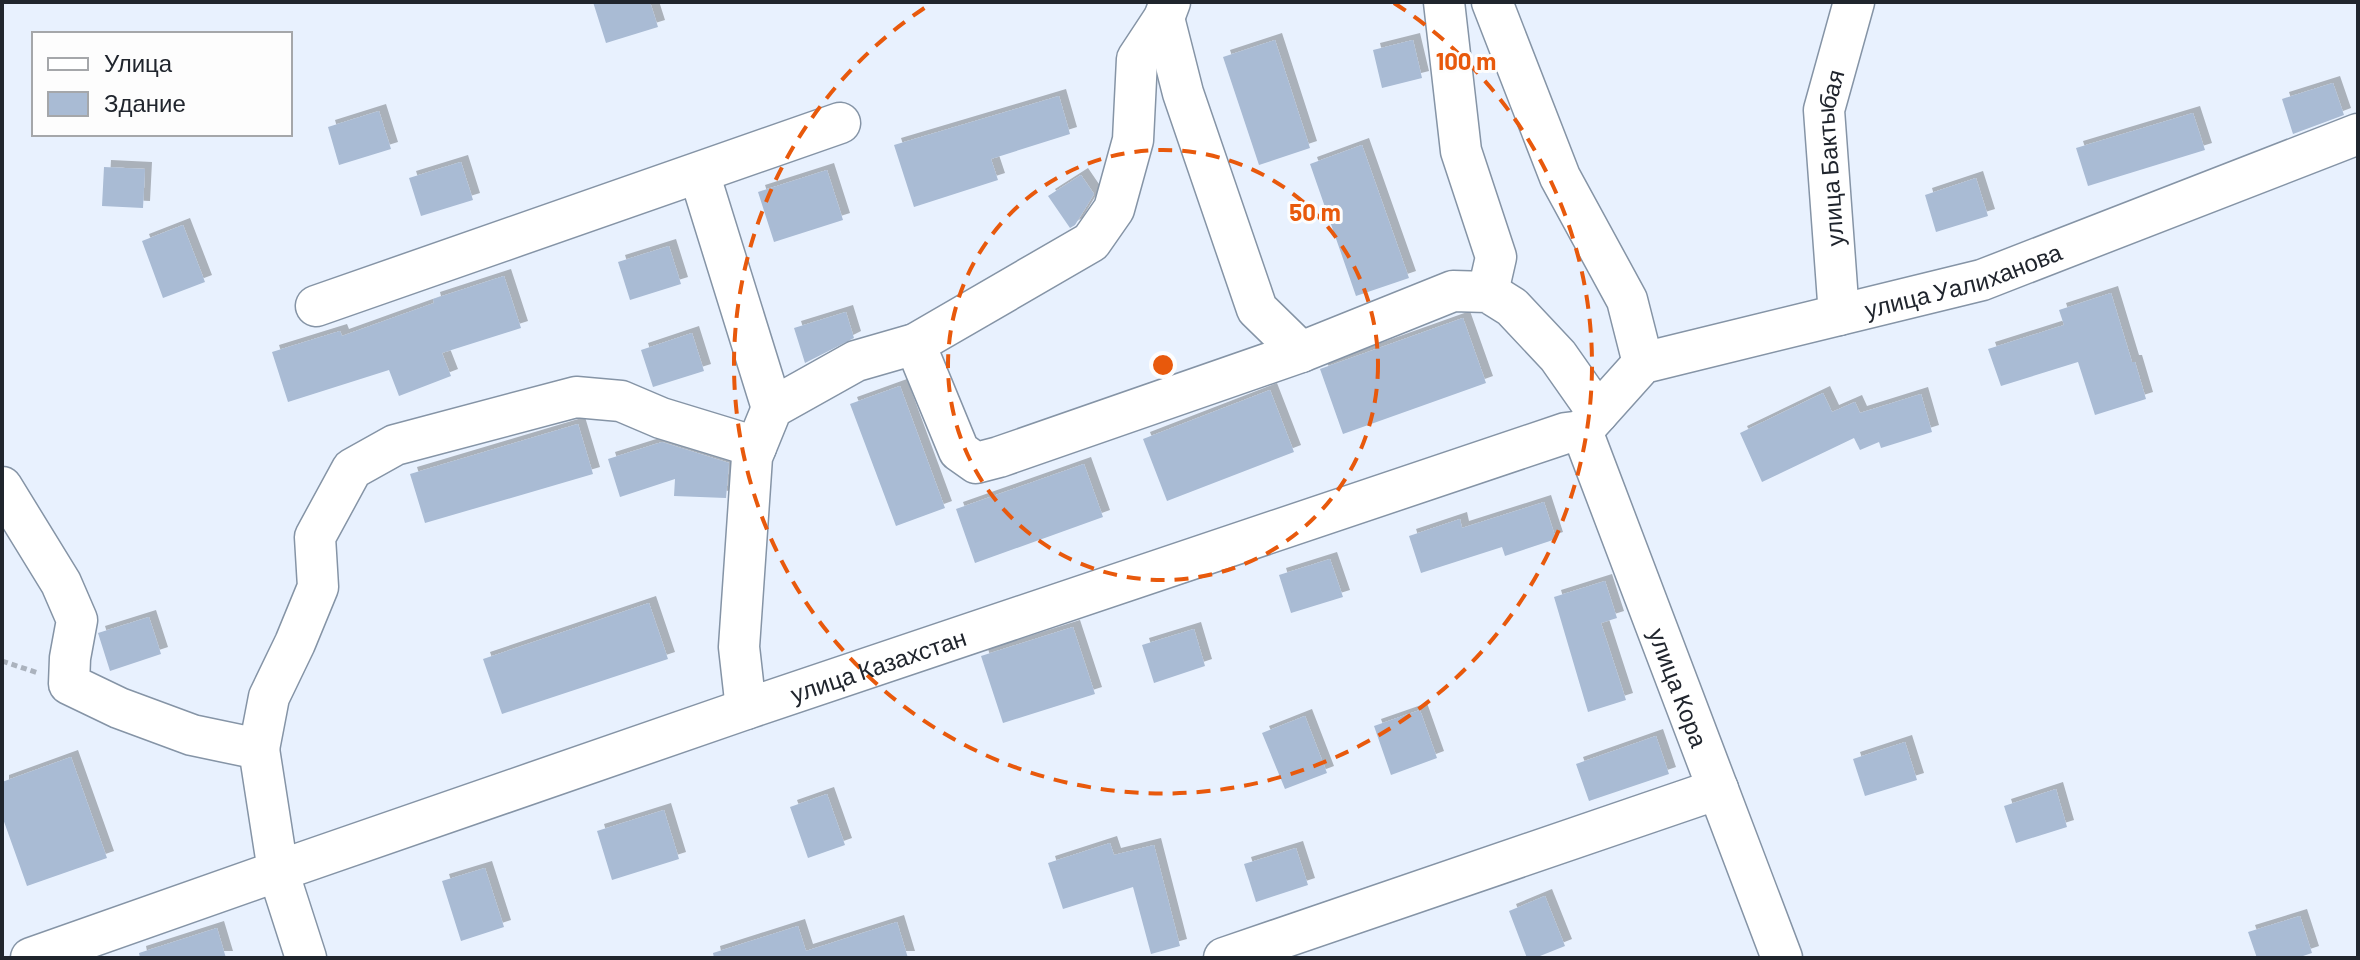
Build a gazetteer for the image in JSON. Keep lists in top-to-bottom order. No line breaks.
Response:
{"streets":{"street":["улица Бактыбая","улица Уалиханова","улица Казахстан","улица Кора"]},"crossings":[["улица Бактыбая","улица Уалиханова"],["улица Казахстан","улица Кора"]],"legend":["Улица","Здание"],"rings":["100 m","50 m"]}
